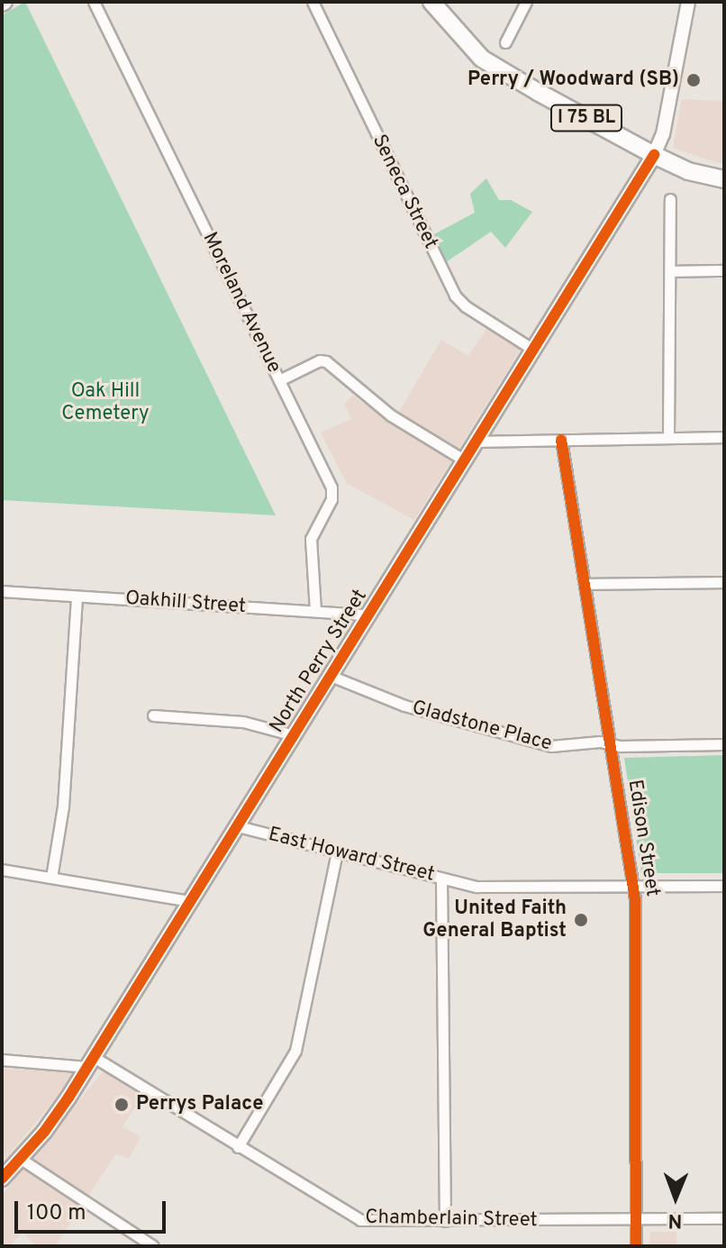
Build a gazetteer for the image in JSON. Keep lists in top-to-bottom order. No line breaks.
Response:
{"streets":{"highway":["I 75 BL"],"main road":["North Perry Street"],"street":["Seneca Street","Moreland Avenue","Oakhill Street","Gladstone Place","Edison Street","East Howard Street","Chamberlain Street"]},"crossings":[["I 75 BL","North Perry Street"],["Seneca Street","North Perry Street"],["Moreland Avenue","Oakhill Street"],["Oakhill Street","North Perry Street"],["North Perry Street","Gladstone Place"],["North Perry Street","East Howard Street"],["North Perry Street","Chamberlain Street"],["Gladstone Place","Edison Street"],["Edison Street","East Howard Street"],["Edison Street","Chamberlain Street"]],"parks":["Oak Hill Cemetery"],"places":["Perry / Woodward (SB)","United Faith General Baptist","Perrys Palace"],"scale_bar":"100 m","north":"bottom"}
